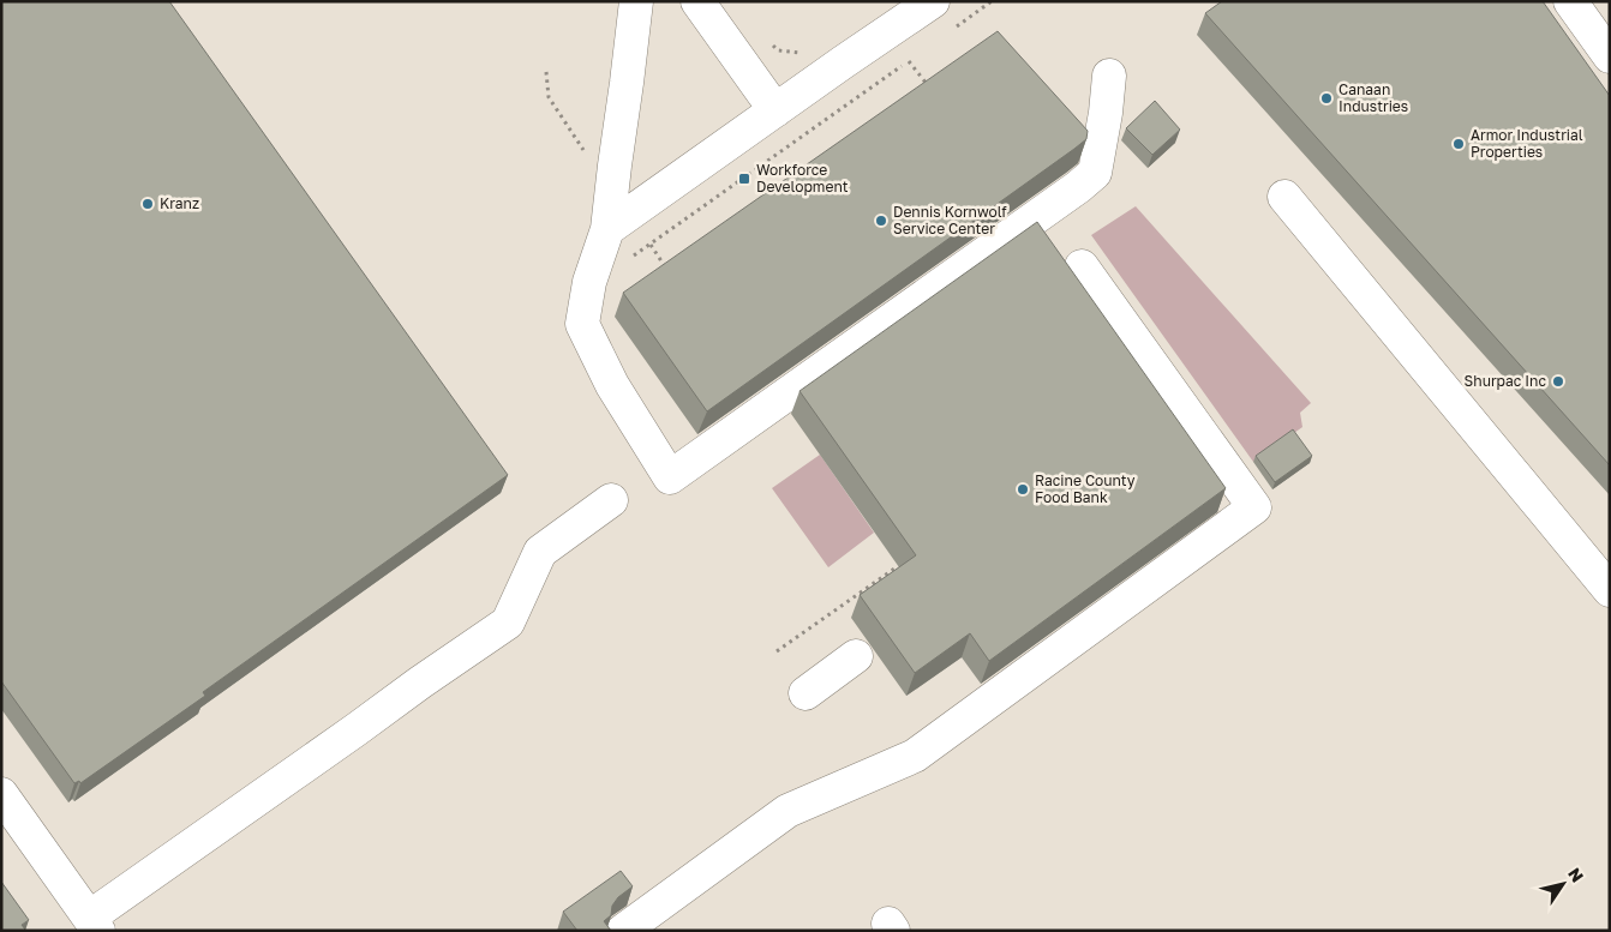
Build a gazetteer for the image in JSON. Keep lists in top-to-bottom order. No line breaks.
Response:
{"places":{"other":["Canaan Industries","Armor Industrial Properties","Kranz","Dennis Kornwolf Service Center","Shurpac Inc","Racine County Food Bank"],"transit":["Workforce Development"]},"north":"top right"}
